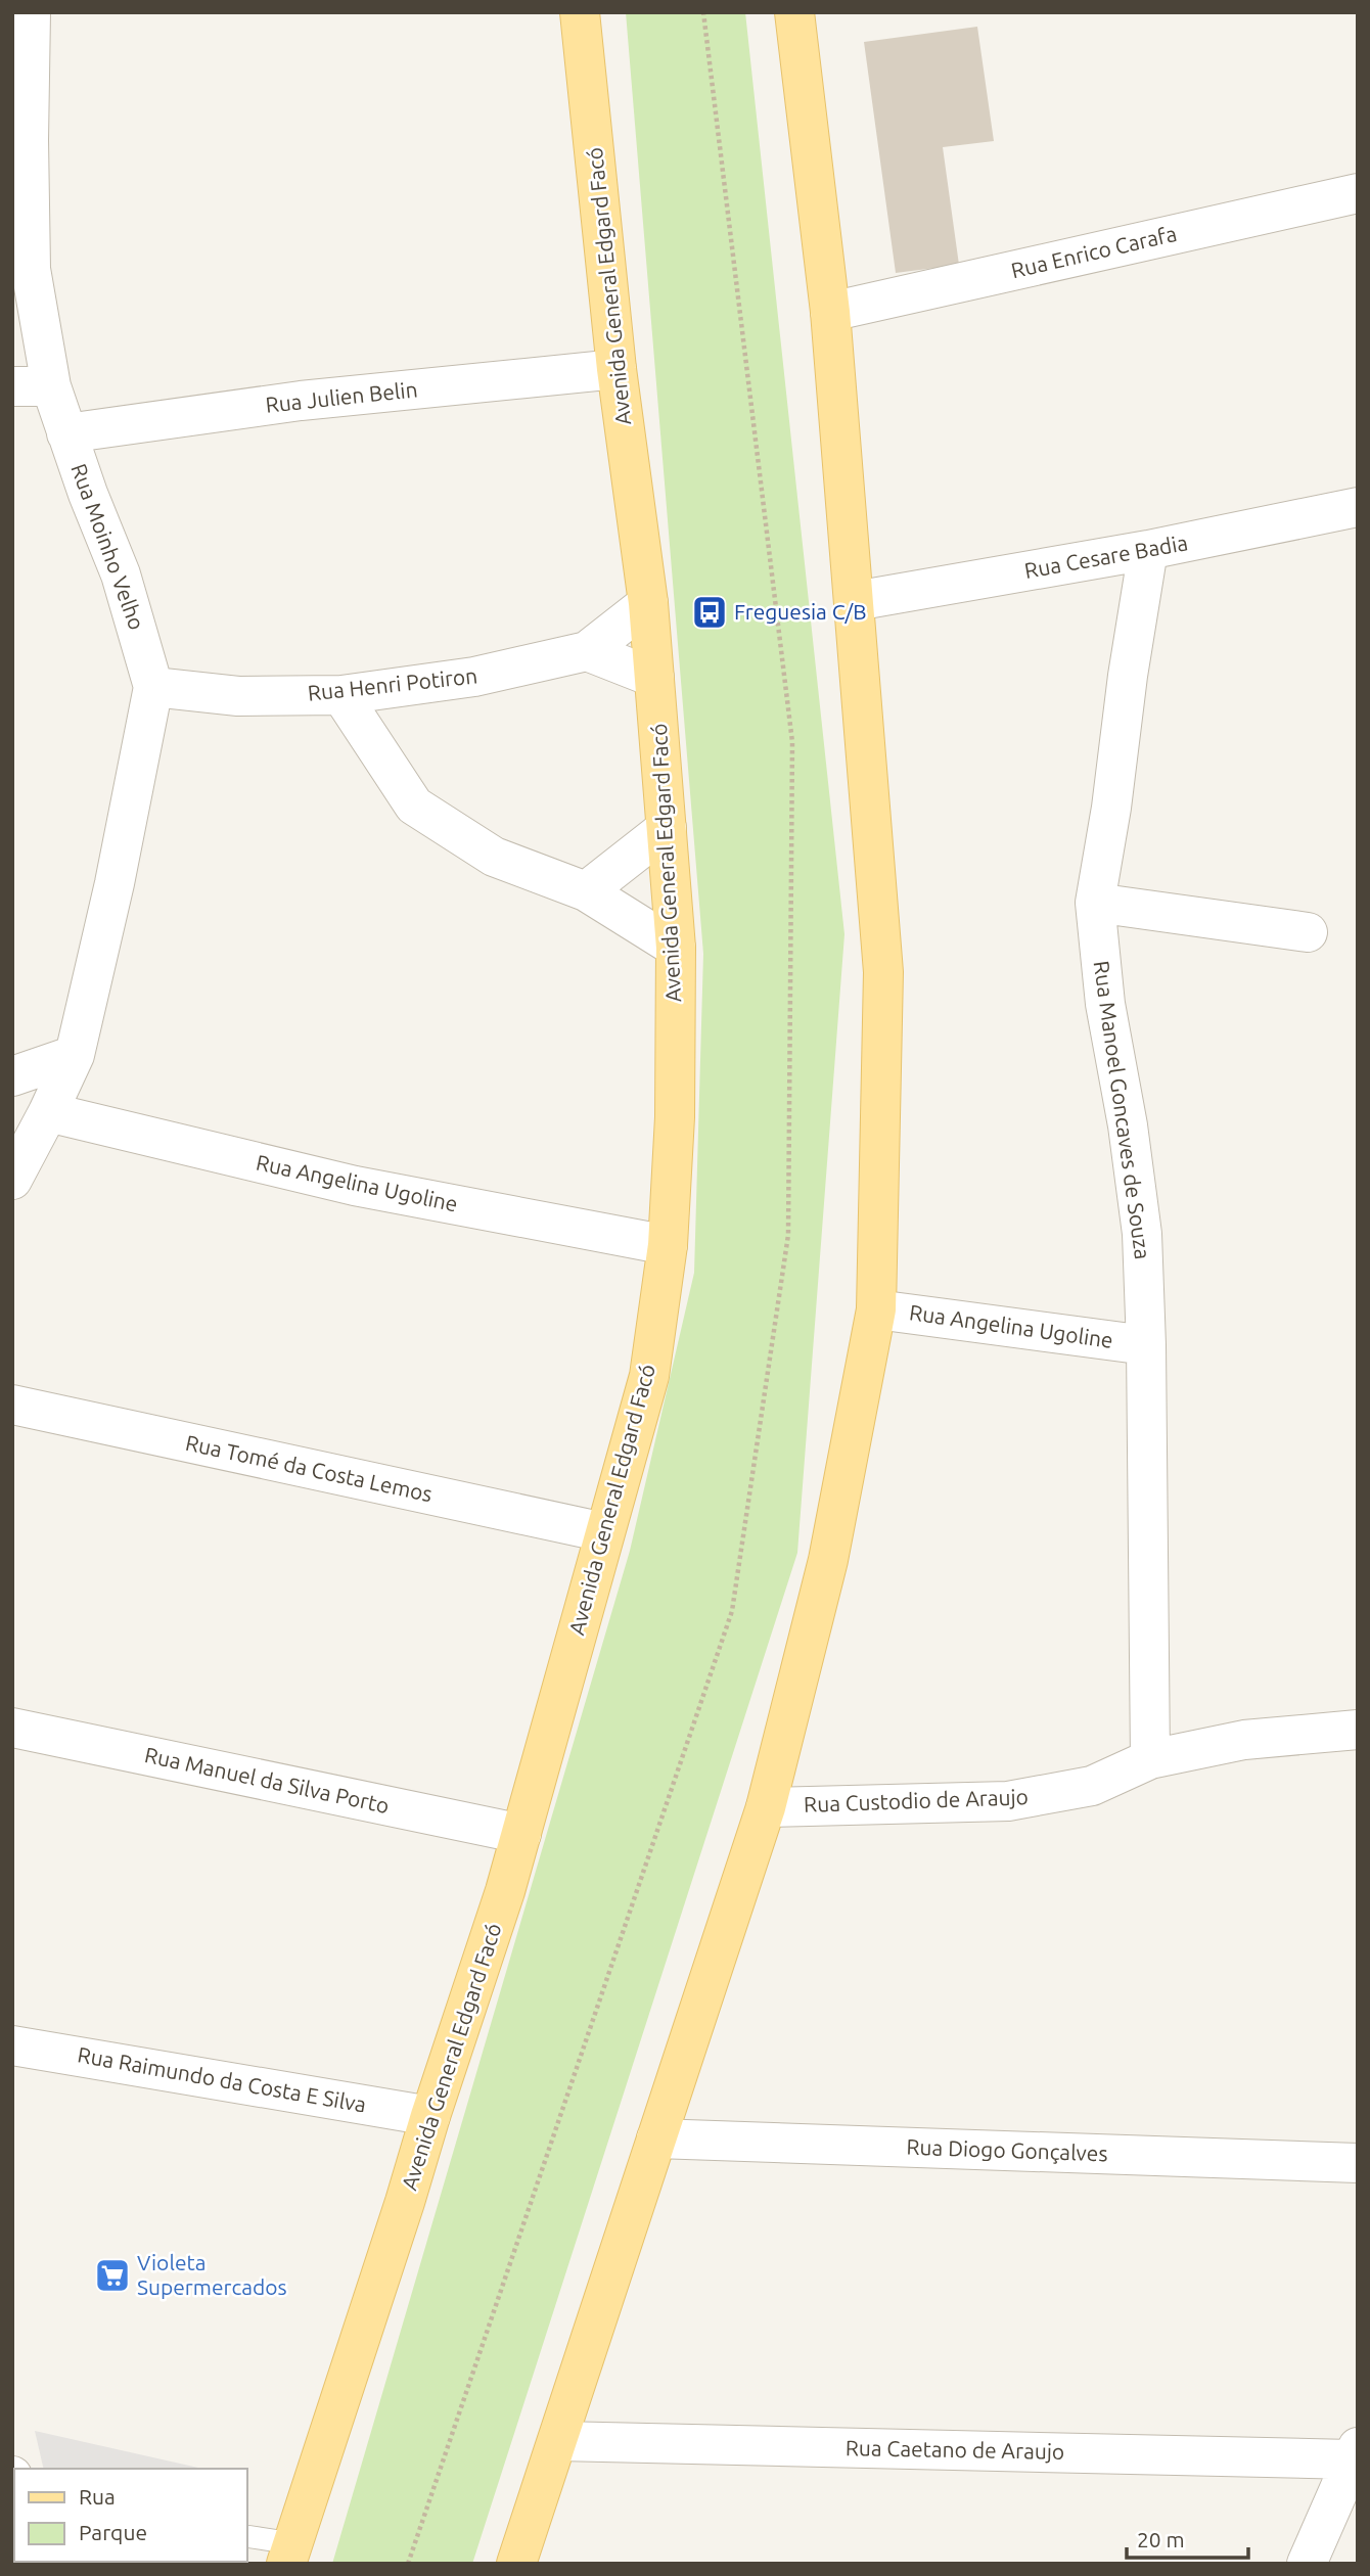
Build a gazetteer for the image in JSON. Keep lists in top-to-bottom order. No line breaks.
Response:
{"streets":{"main road":["Avenida General Edgard Facó"],"street":["Rua Enrico Carafa","Rua Julien Belin","Rua Moinho Velho","Rua Cesare Badia","Rua Henri Potiron","Rua Manoel Goncaves de Souza","Rua Angelina Ugoline","Rua Tomé da Costa Lemos","Rua Manuel da Silva Porto","Rua Custodio de Araujo","Rua Raimundo da Costa E Silva","Rua Diogo Gonçalves","Rua Caetano de Araujo"]},"crossings":[["Avenida General Edgard Facó","Rua Julien Belin"],["Avenida General Edgard Facó","Rua Henri Potiron"],["Avenida General Edgard Facó","Rua Angelina Ugoline"],["Avenida General Edgard Facó","Rua Tomé da Costa Lemos"],["Avenida General Edgard Facó","Rua Manuel da Silva Porto"],["Avenida General Edgard Facó","Rua Raimundo da Costa E Silva"],["Rua Julien Belin","Rua Moinho Velho"],["Rua Moinho Velho","Rua Henri Potiron"],["Rua Moinho Velho","Rua Angelina Ugoline"],["Rua Cesare Badia","Rua Manoel Goncaves de Souza"],["Rua Manoel Goncaves de Souza","Rua Angelina Ugoline"],["Rua Manoel Goncaves de Souza","Rua Custodio de Araujo"]],"places":{"bus stop":["Freguesia C/B"],"supermarket":["Violeta Supermercados"]},"legend":["Rua","Parque"],"scale_bar":"20 m"}
